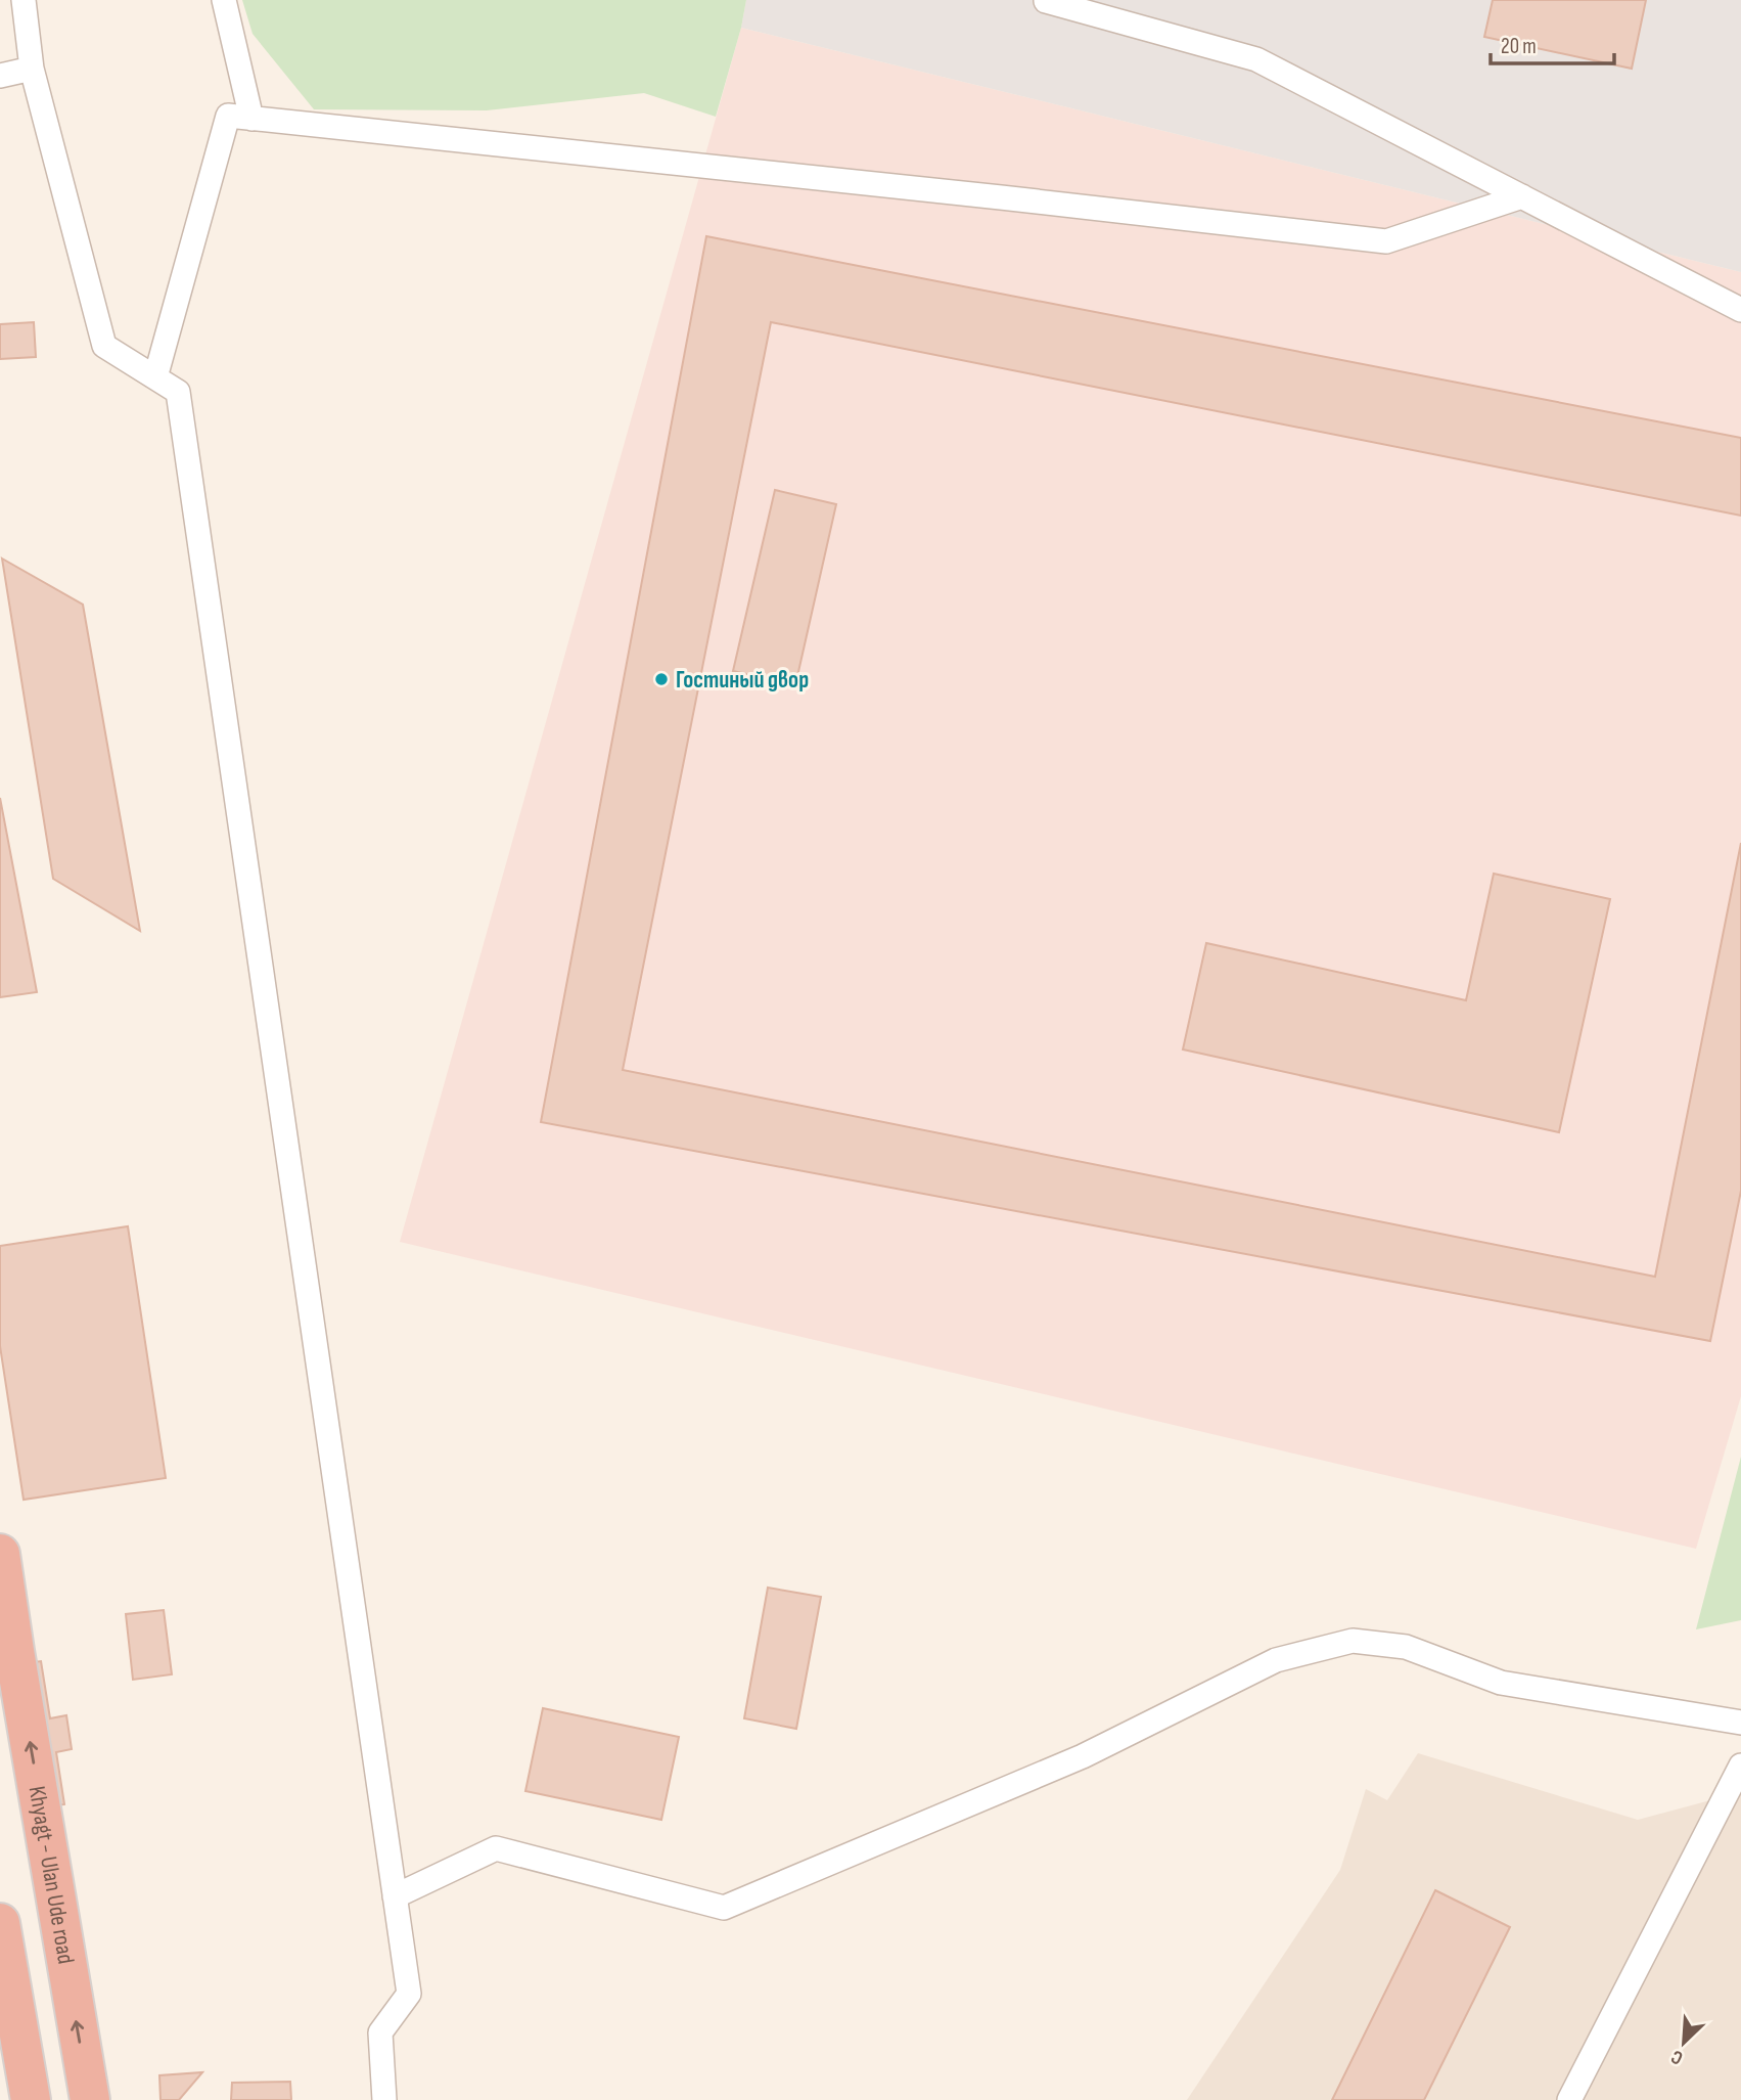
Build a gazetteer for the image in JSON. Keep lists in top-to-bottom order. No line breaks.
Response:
{"streets":{"highway":["Khyagt - Ulan Ude road"]},"places":["Гостиный двор"],"scale_bar":"20 m","north":"bottom left"}
